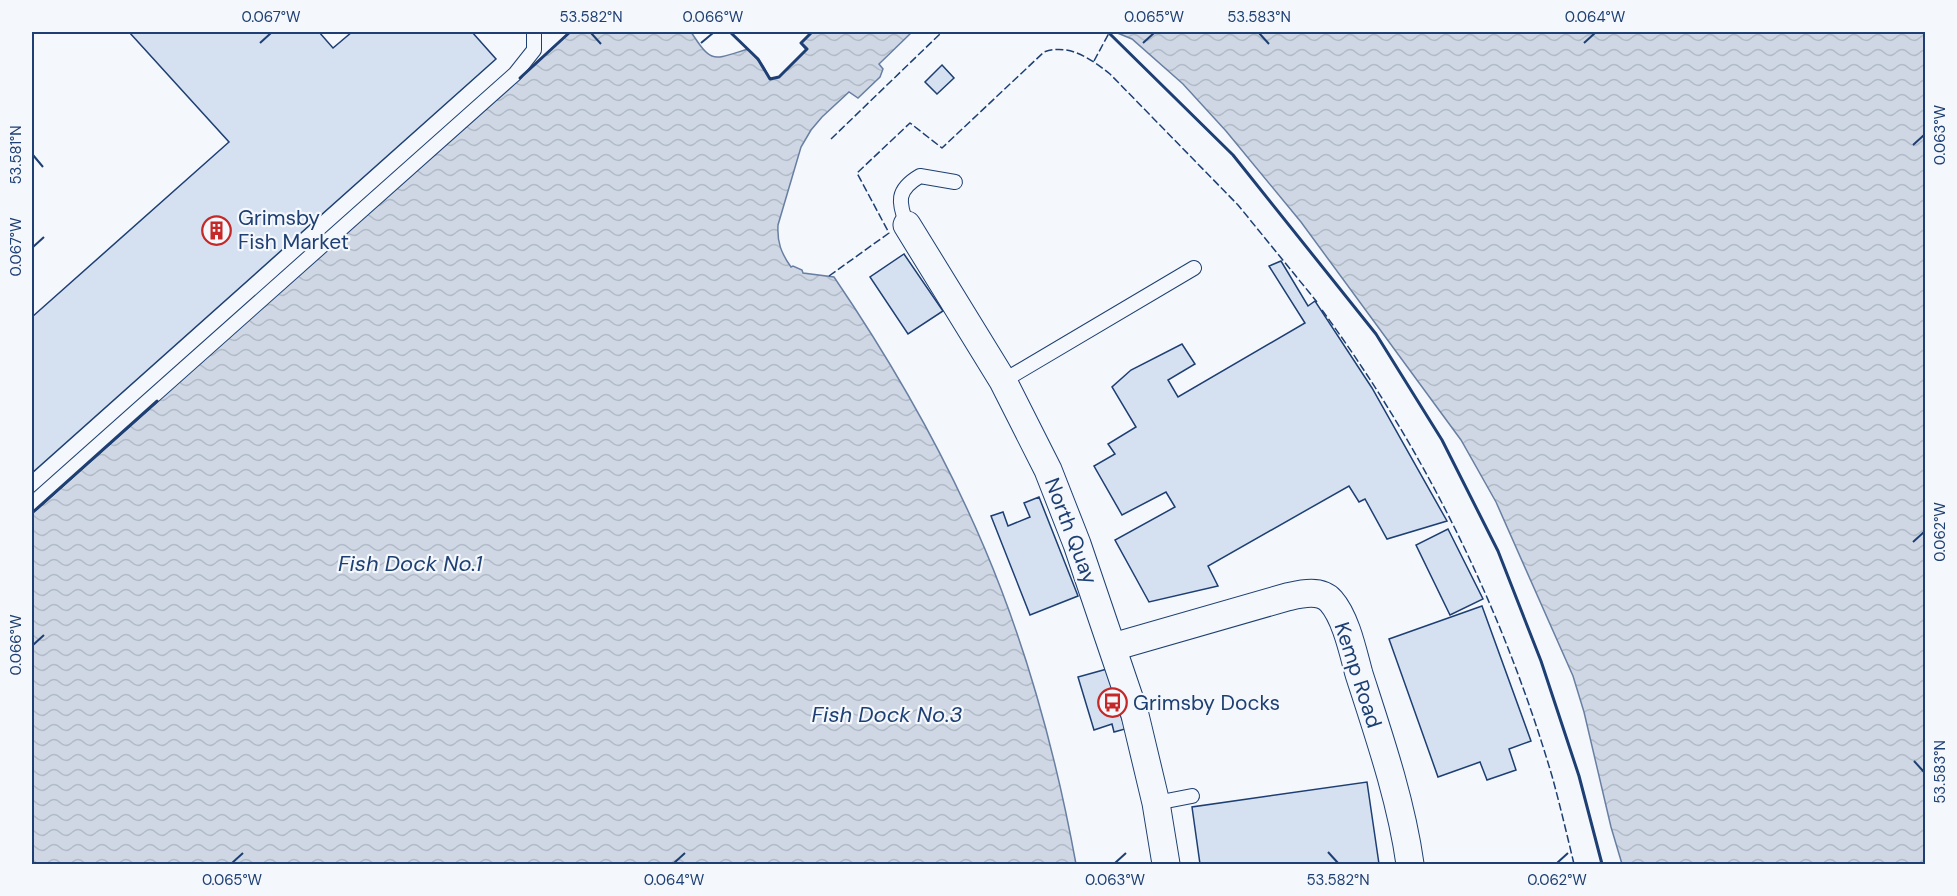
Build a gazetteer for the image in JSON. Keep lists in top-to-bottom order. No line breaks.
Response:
{"streets":{"street":["North Quay","Kemp Road"]},"crossings":[["North Quay","Kemp Road"]],"water":["Fish Dock No.1","Fish Dock No.3"],"places":{"building":["Grimsby Fish Market"],"bus stop":["Grimsby Docks"]},"coordinates":["0.067°W","53.582°N","0.066°W","0.065°W","53.583°N","0.064°W","0.063°W","53.581°N","0.062°W"]}
